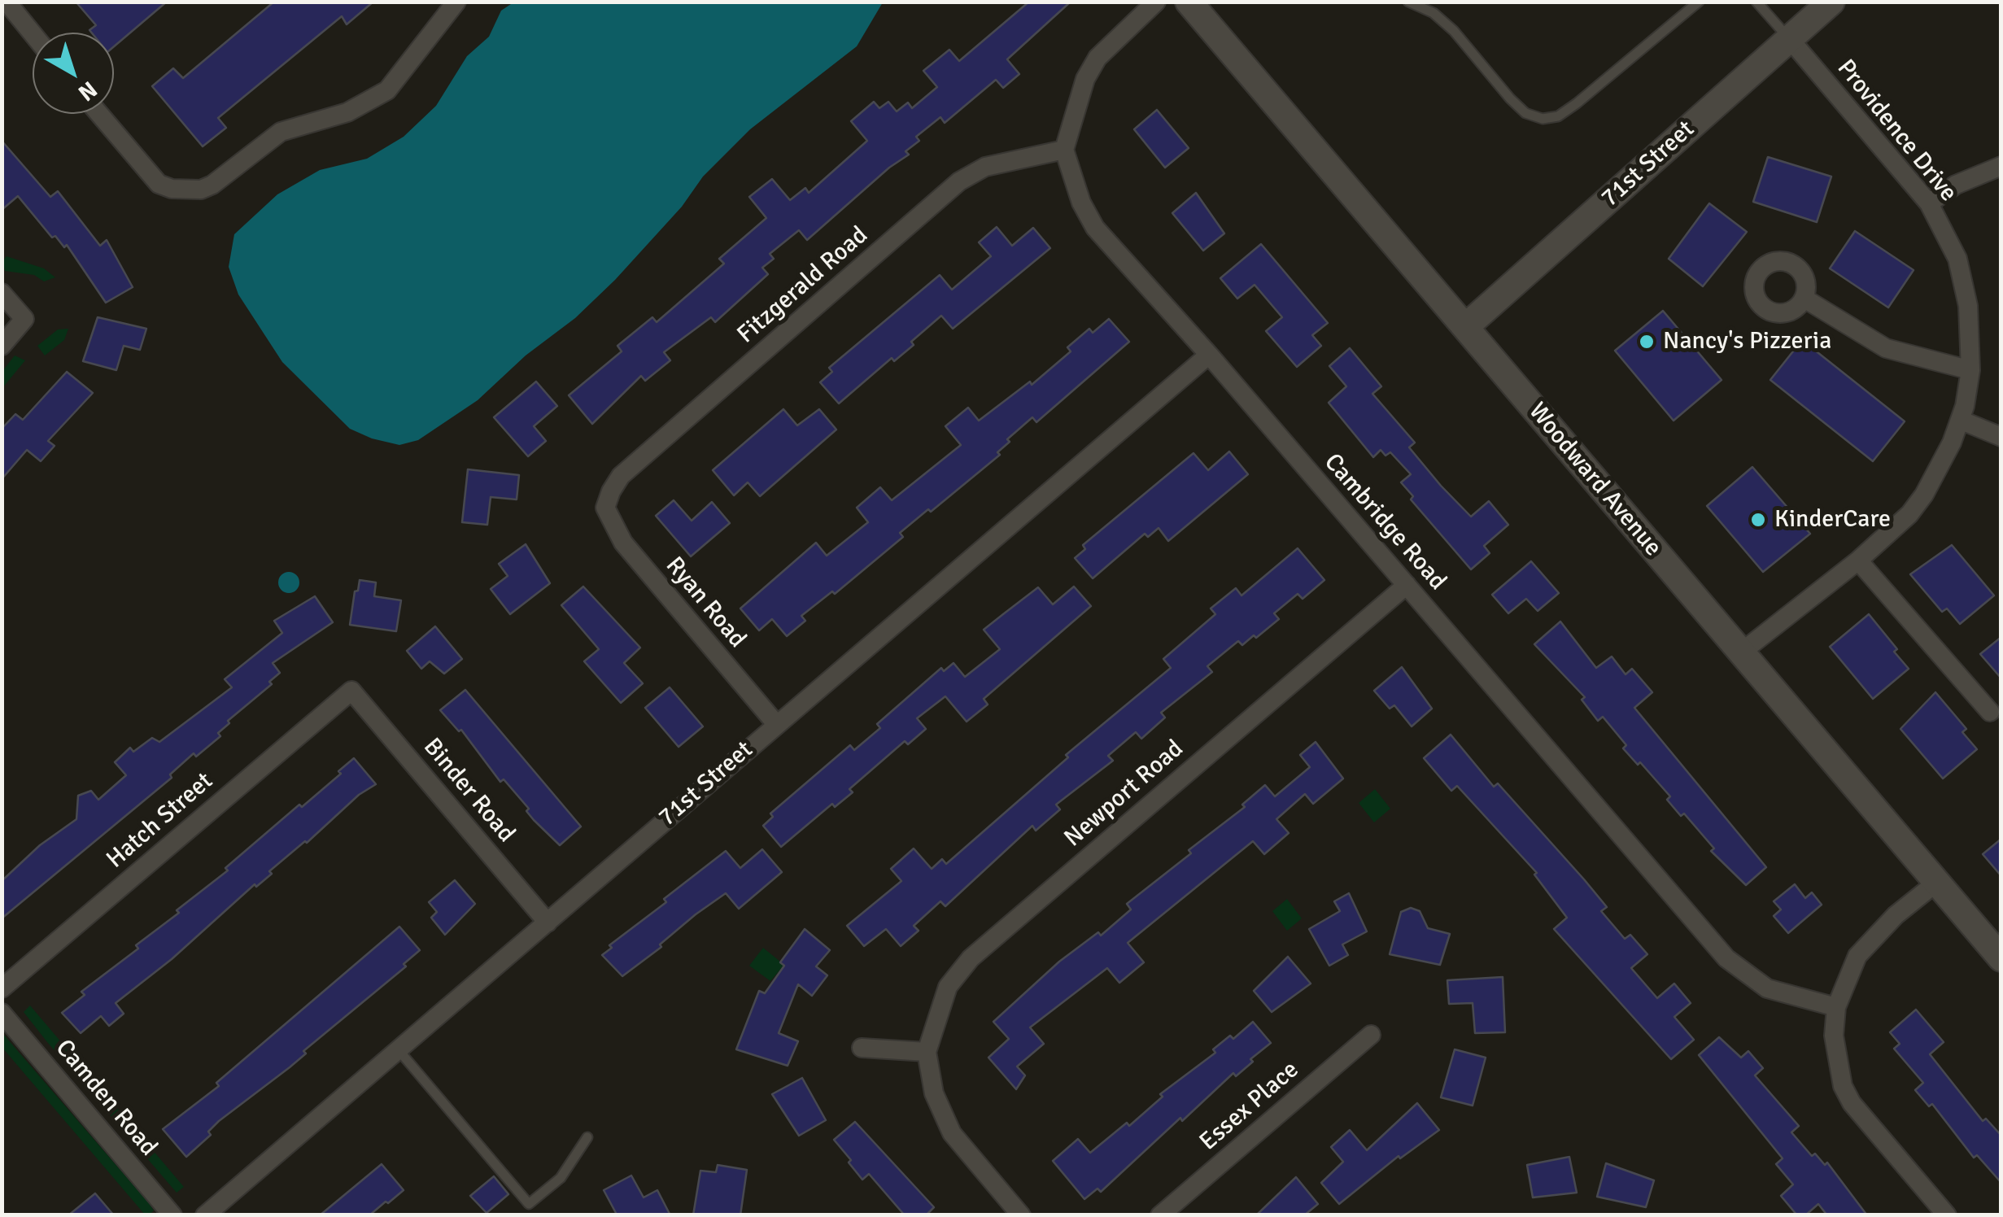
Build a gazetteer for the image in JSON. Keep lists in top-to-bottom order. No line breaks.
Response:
{"streets":{"main road":["71st Street","Woodward Avenue"],"street":["Providence Drive","Fitzgerald Road","Cambridge Road","Ryan Road","Binder Road","Newport Road","Hatch Street","Camden Road","Essex Place"]},"crossings":[["Providence Drive","71st Street"],["Providence Drive","Woodward Avenue"],["71st Street","Woodward Avenue"],["71st Street","Cambridge Road"],["71st Street","Ryan Road"],["71st Street","Binder Road"],["Fitzgerald Road","Cambridge Road"],["Fitzgerald Road","Ryan Road"],["Cambridge Road","Newport Road"],["Binder Road","Hatch Street"]],"places":["Nancy's Pizzeria","KinderCare"],"north":"bottom right"}
